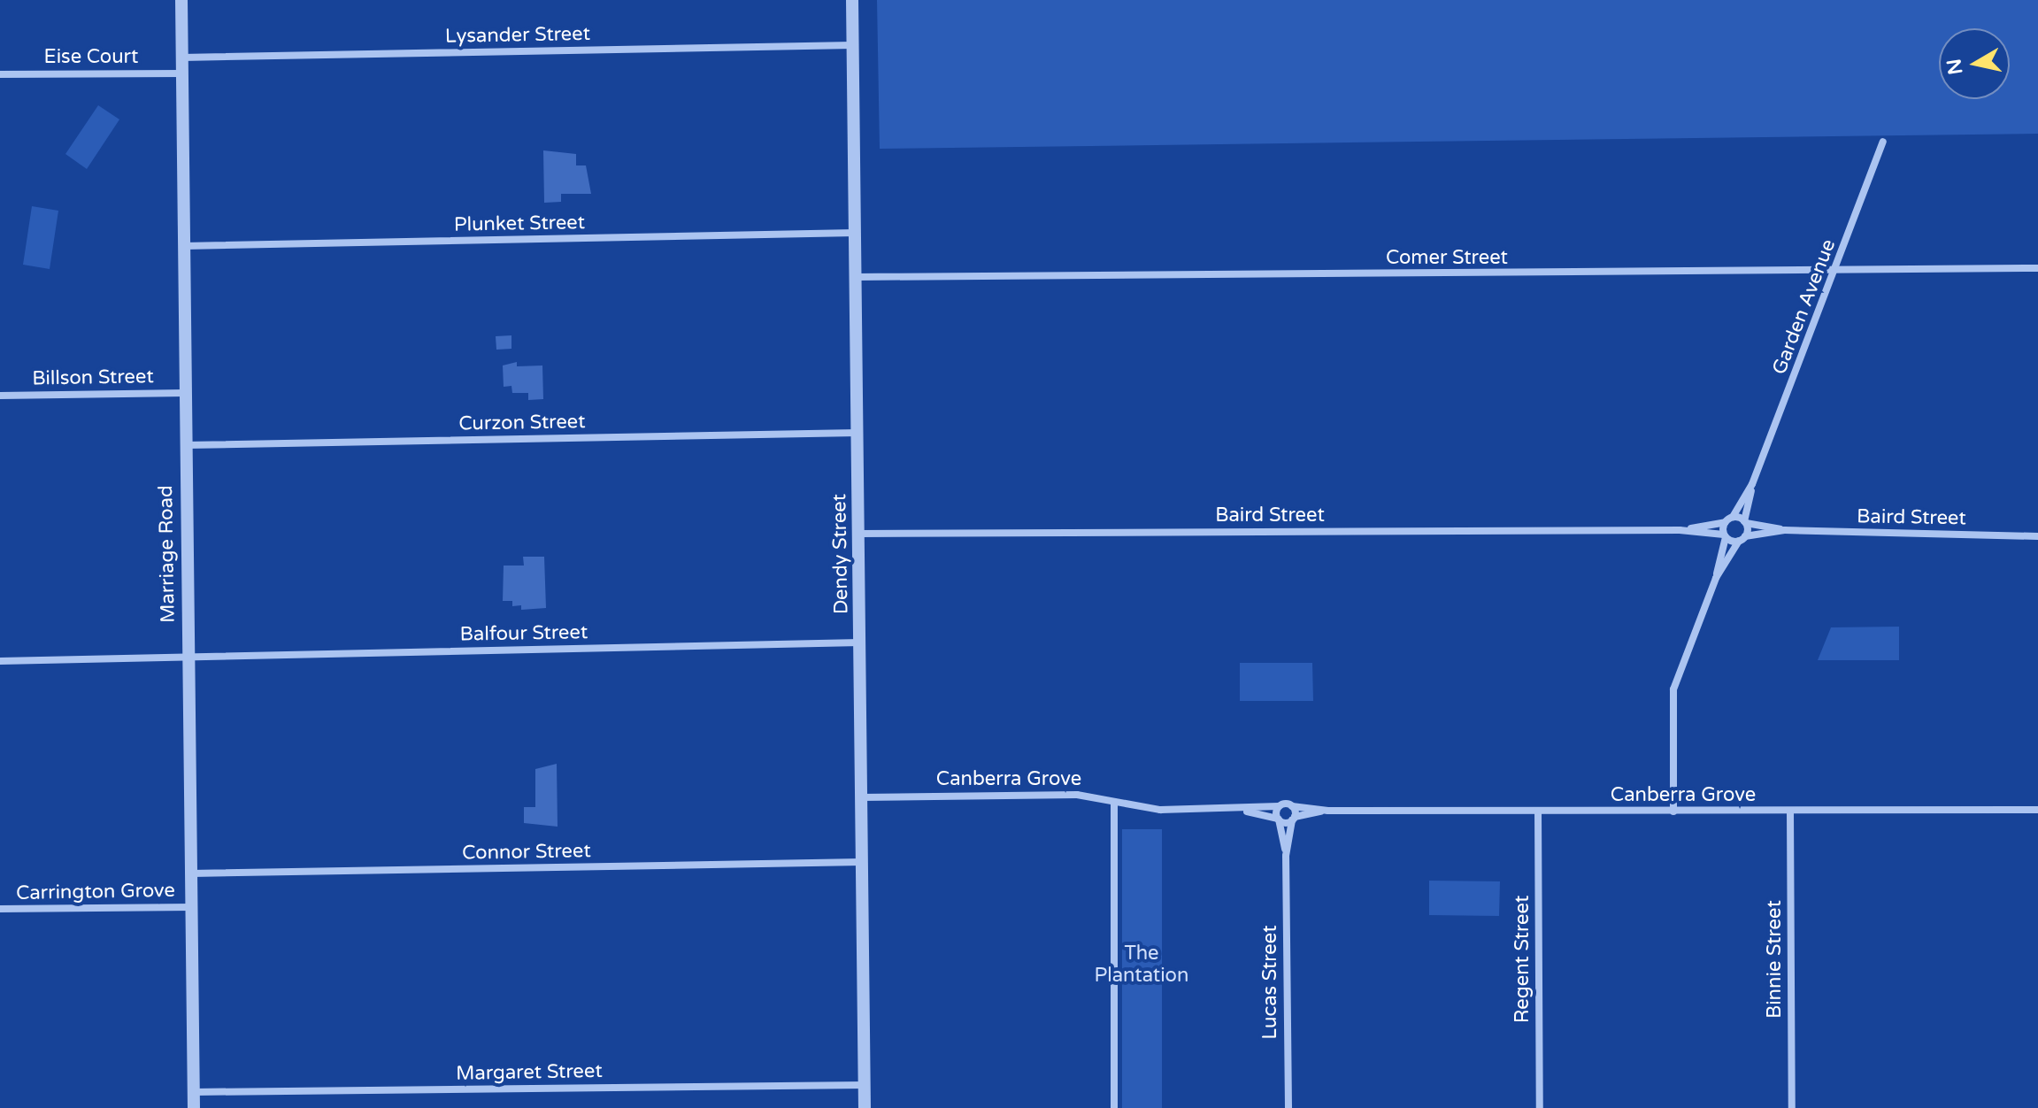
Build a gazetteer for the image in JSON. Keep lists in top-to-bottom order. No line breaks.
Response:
{"streets":{"street":["Lysander Street","Eise Court","Plunket Street","Comer Street","Garden Avenue","Billson Street","Curzon Street","Baird Street","Marriage Road","Dendy Street","Balfour Street","Canberra Grove","Connor Street","Carrington Grove","Regent Street","Binnie Street","Lucas Street","Margaret Street"]},"crossings":[["Lysander Street","Marriage Road"],["Lysander Street","Dendy Street"],["Eise Court","Marriage Road"],["Plunket Street","Marriage Road"],["Plunket Street","Dendy Street"],["Comer Street","Garden Avenue"],["Comer Street","Dendy Street"],["Garden Avenue","Baird Street"],["Billson Street","Marriage Road"],["Curzon Street","Marriage Road"],["Curzon Street","Dendy Street"],["Baird Street","Dendy Street"],["Marriage Road","Balfour Street"],["Marriage Road","Connor Street"],["Marriage Road","Carrington Grove"],["Marriage Road","Margaret Street"],["Dendy Street","Balfour Street"],["Dendy Street","Canberra Grove"],["Dendy Street","Connor Street"],["Dendy Street","Margaret Street"],["Canberra Grove","Regent Street"],["Canberra Grove","Binnie Street"],["Canberra Grove","Lucas Street"]],"parks":["The Plantation"],"north":"left"}
